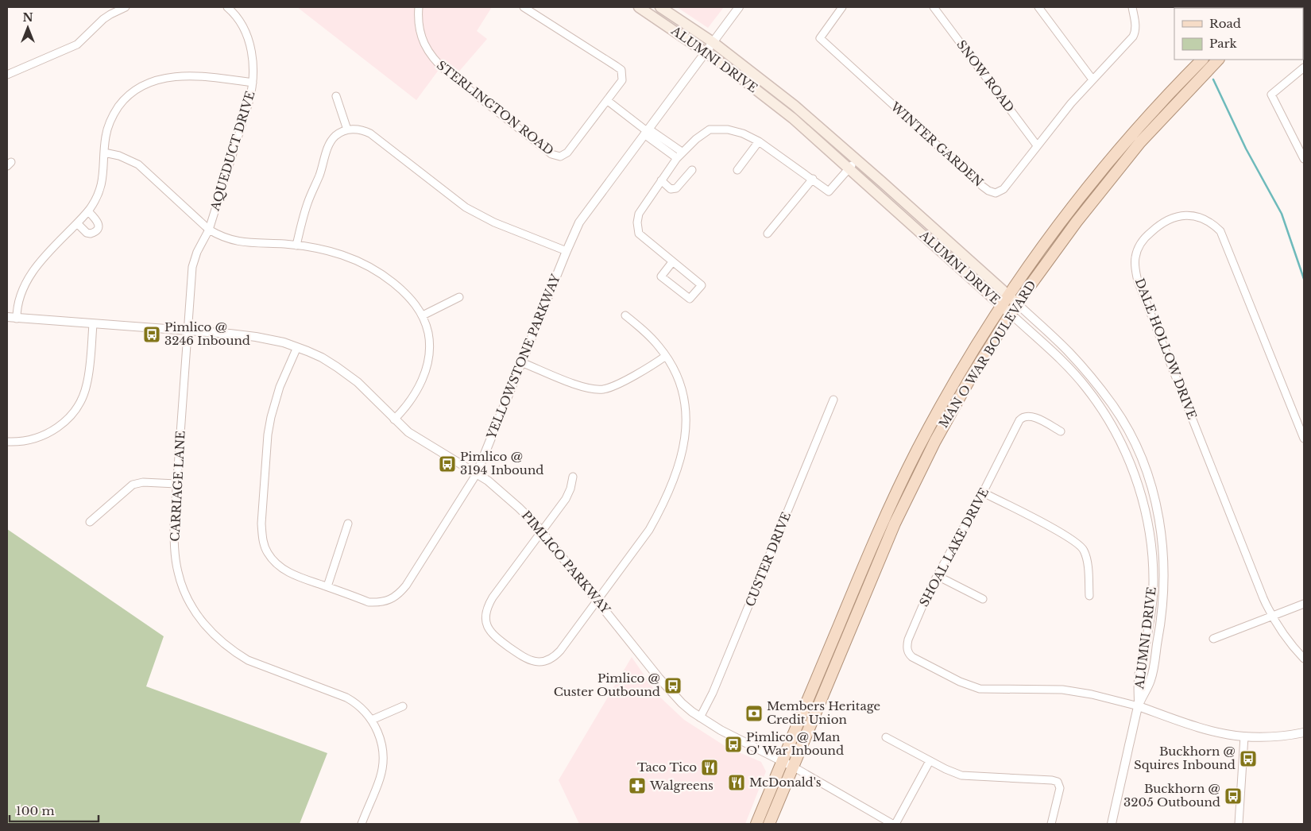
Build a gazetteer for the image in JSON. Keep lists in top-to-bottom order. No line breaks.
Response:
{"streets":{"main road":["ALUMNI DRIVE","MAN O WAR BOULEVARD"],"street":["SNOW ROAD","STERLINGTON ROAD","WINTER GARDEN","AQUEDUCT DRIVE","DALE HOLLOW DRIVE","YELLOWSTONE PARKWAY","CARRIAGE LANE","SHOAL LAKE DRIVE","CUSTER DRIVE","PIMLICO PARKWAY"]},"crossings":[["ALUMNI DRIVE","MAN O WAR BOULEVARD"],["ALUMNI DRIVE","YELLOWSTONE PARKWAY"],["ALUMNI DRIVE","SHOAL LAKE DRIVE"],["SNOW ROAD","WINTER GARDEN"],["AQUEDUCT DRIVE","CARRIAGE LANE"],["MAN O WAR BOULEVARD","PIMLICO PARKWAY"],["YELLOWSTONE PARKWAY","PIMLICO PARKWAY"],["CARRIAGE LANE","PIMLICO PARKWAY"],["CUSTER DRIVE","PIMLICO PARKWAY"]],"places":{"bus stop":["Pimlico @ 3246 Inbound","Pimlico @ 3194 Inbound","Pimlico @ Custer Outbound","Pimlico @ Man O' War Inbound","Buckhorn @ Squires Inbound","Buckhorn @ 3205 Outbound"],"bank":["Members Heritage Credit Union"],"restaurant":["Taco Tico","McDonald's"],"pharmacy":["Walgreens"]},"legend":["Road","Park"],"scale_bar":"100 m","north":"top"}
